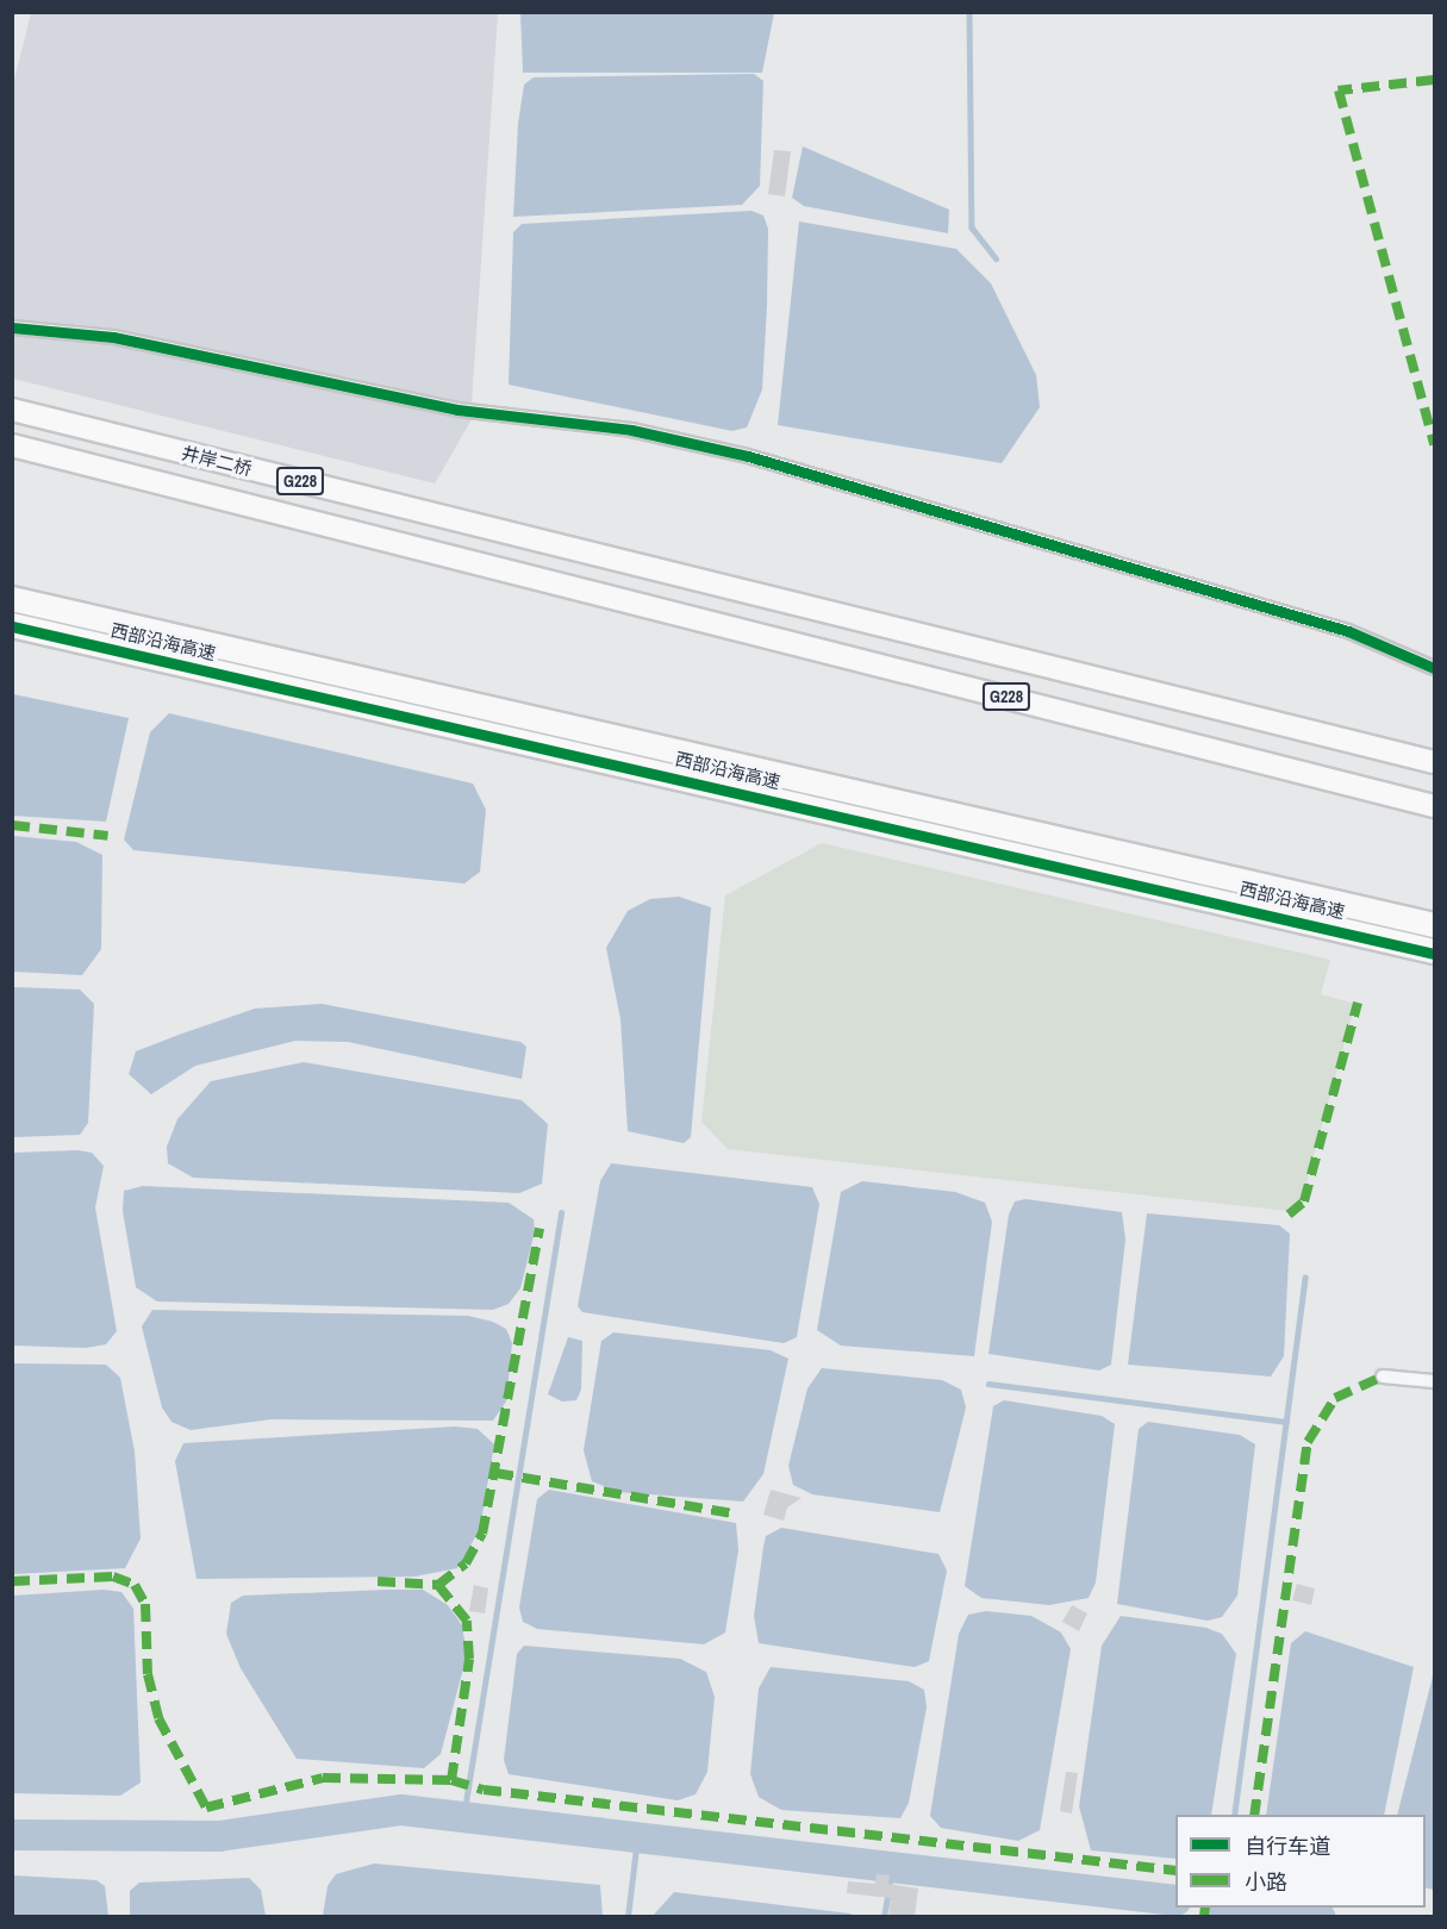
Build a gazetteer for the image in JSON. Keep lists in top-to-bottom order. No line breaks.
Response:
{"streets":{"highway":["井岸二桥","G228","西部沿海高速"]},"legend":["自行车道","小路"]}
